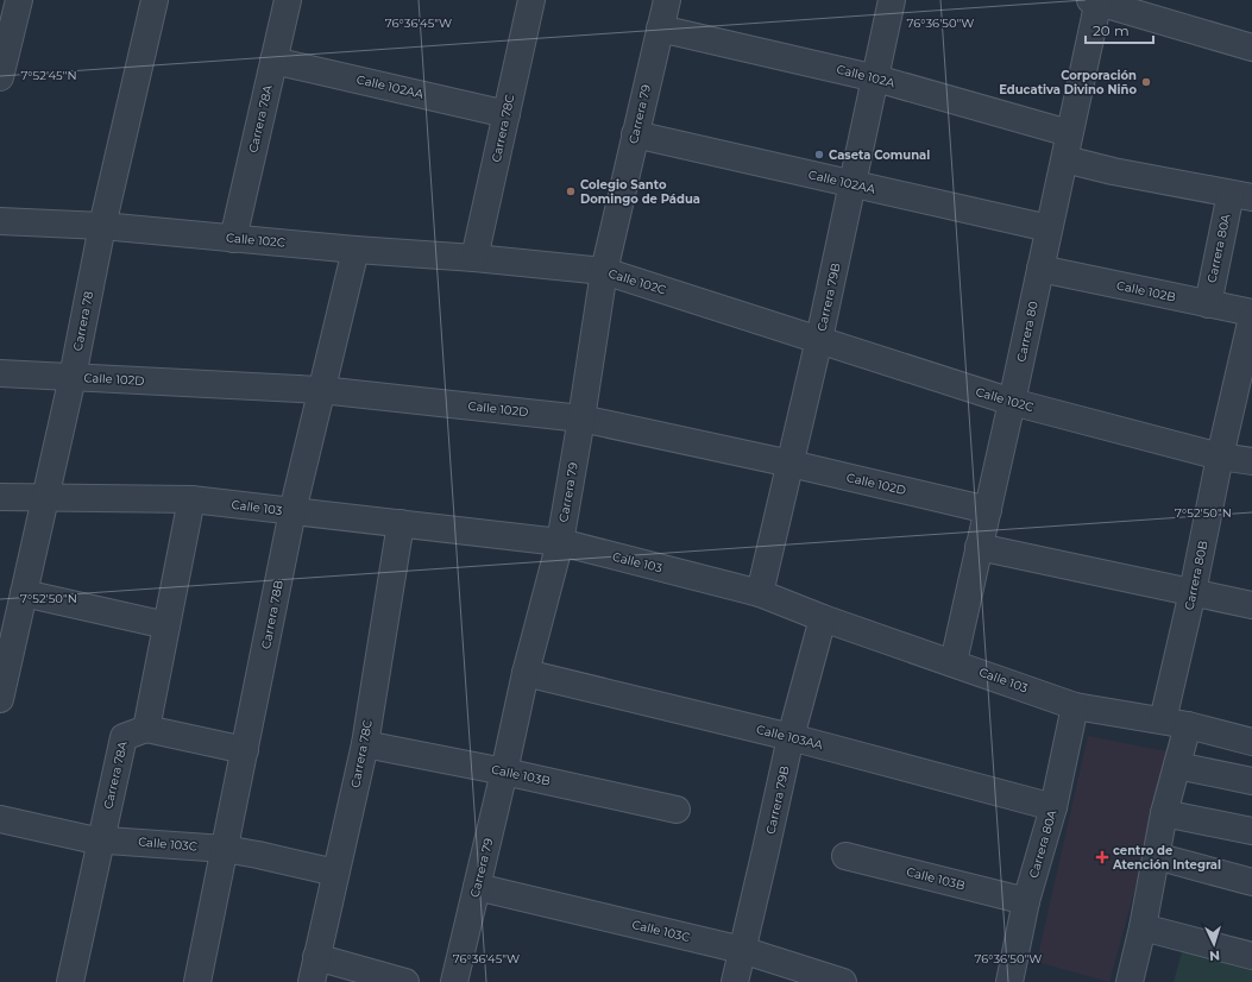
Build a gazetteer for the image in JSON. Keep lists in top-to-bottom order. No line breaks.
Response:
{"streets":{"street":["Calle 102A","Calle 102AA","Carrera 79","Carrera 78A","Carrera 78C","Calle 102C","Carrera 80A","Calle 102B","Carrera 79B","Carrera 78","Carrera 80","Calle 102D","Calle 103","Carrera 80B","Carrera 78B","Calle 103AA","Calle 103B","Calle 103C"]},"crossings":[["Calle 102A","Carrera 79"],["Calle 102A","Carrera 79B"],["Calle 102A","Carrera 80"],["Calle 102AA","Carrera 79"],["Calle 102AA","Carrera 78A"],["Calle 102AA","Carrera 78C"],["Calle 102AA","Carrera 79B"],["Calle 102AA","Carrera 80"],["Carrera 79","Calle 102C"],["Carrera 79","Calle 102D"],["Carrera 79","Calle 103"],["Carrera 79","Calle 103AA"],["Carrera 79","Calle 103B"],["Carrera 79","Calle 103C"],["Carrera 78A","Calle 102C"],["Carrera 78A","Calle 103C"],["Carrera 78C","Calle 102C"],["Carrera 78C","Calle 103"],["Carrera 78C","Calle 103B"],["Carrera 78C","Calle 103C"],["Calle 102C","Carrera 79B"],["Calle 102C","Carrera 78"],["Calle 102C","Carrera 80"],["Calle 102C","Carrera 80B"],["Calle 102C","Carrera 78B"],["Carrera 80A","Calle 102B"],["Carrera 80A","Calle 103"],["Carrera 80A","Calle 103AA"],["Carrera 80A","Calle 103B"],["Calle 102B","Carrera 80"],["Carrera 79B","Calle 102D"],["Carrera 79B","Calle 103"],["Carrera 79B","Calle 103AA"],["Carrera 79B","Calle 103C"],["Carrera 78","Calle 102D"],["Carrera 78","Calle 103"],["Carrera 80","Calle 102D"],["Carrera 80","Calle 103"],["Calle 102D","Carrera 78B"],["Calle 103","Carrera 80B"],["Calle 103","Carrera 78B"],["Carrera 78B","Calle 103C"]],"places":{"other":["Corporación Educativa Divino Niño","Caseta Comunal","Colegio Santo Domingo de Pádua"],"health":["centro de Atención Integral"]},"scale_bar":"20 m","north":"bottom","coordinates":["76°36'45\"W","76°36'50\"W","7°52'45\"N","7°52'50\"N"]}
